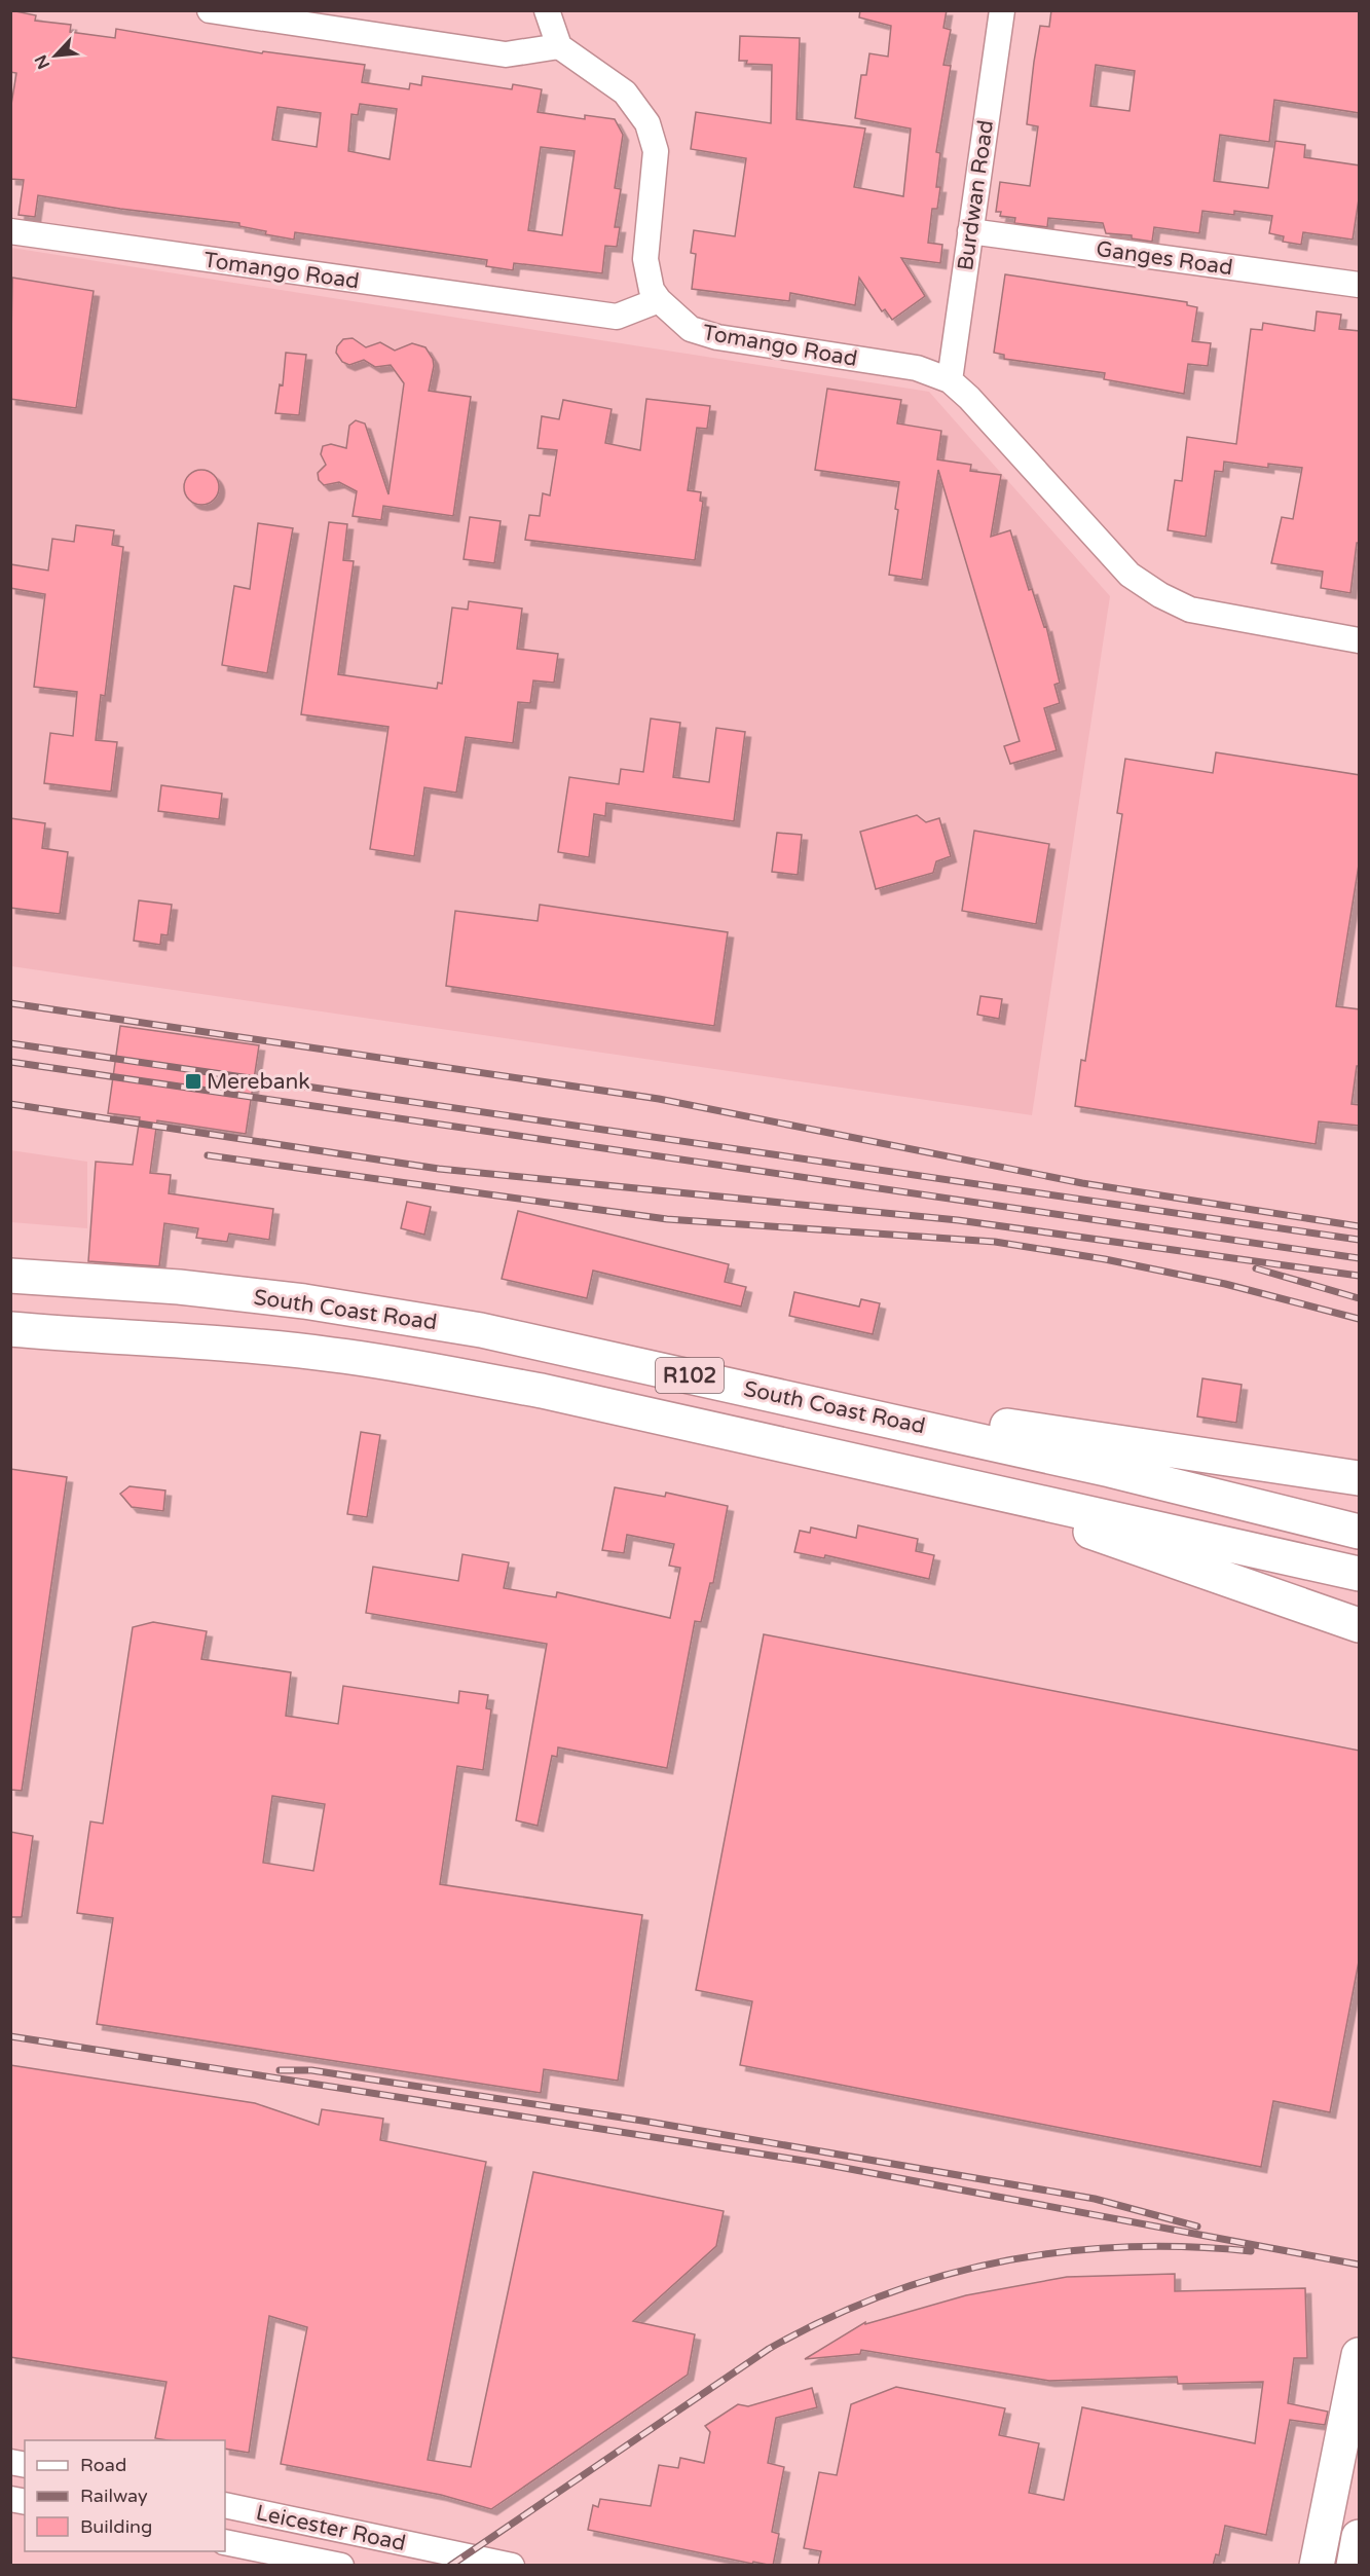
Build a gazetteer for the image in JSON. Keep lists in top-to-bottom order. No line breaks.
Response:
{"streets":{"main road":["South Coast Road","R102"],"street":["Burdwan Road","Ganges Road","Tomango Road","Leicester Road"]},"crossings":[["Burdwan Road","Ganges Road"],["Burdwan Road","Tomango Road"]],"places":{"transit":["Merebank"]},"legend":["Road","Railway","Building"],"north":"bottom left"}
